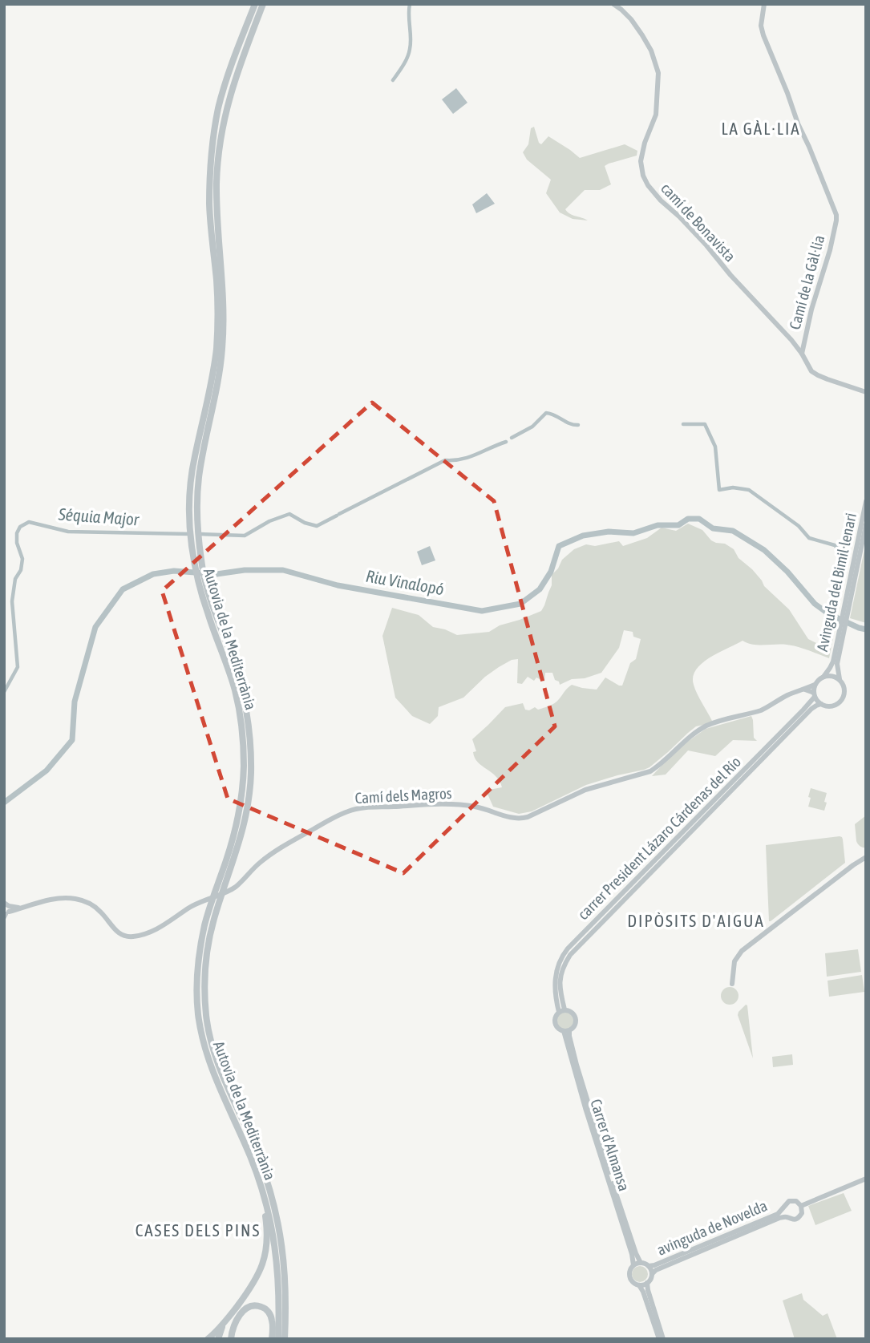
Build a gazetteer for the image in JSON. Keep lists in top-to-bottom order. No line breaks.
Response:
{"streets":{"highway":["Autovia de la Mediterrània"],"main road":["camí de Bonavista","Camí de la Gàl·lia","Avinguda del Bimil·lenari","Camí dels Magros","carrer President Lázaro Cárdenas del Río","Carrer d'Almansa","avinguda de Novelda"]},"crossings":[["camí de Bonavista","Camí de la Gàl·lia"],["Avinguda del Bimil·lenari","Camí dels Magros"],["Avinguda del Bimil·lenari","carrer President Lázaro Cárdenas del Río"],["Camí dels Magros","carrer President Lázaro Cárdenas del Río"],["carrer President Lázaro Cárdenas del Río","Carrer d'Almansa"],["Carrer d'Almansa","avinguda de Novelda"]],"districts":["LA GÀL·LIA","DIPÒSITS D'AIGUA","CASES DELS PINS"],"water":["Séquia Major","Riu Vinalopó"]}
